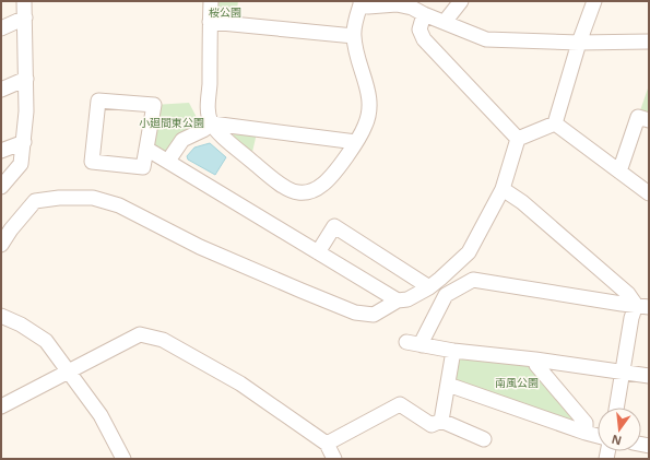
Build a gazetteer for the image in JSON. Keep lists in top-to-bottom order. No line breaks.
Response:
{"parks":["桜公園","小廻間東公園","南風公園"],"north":"bottom"}
